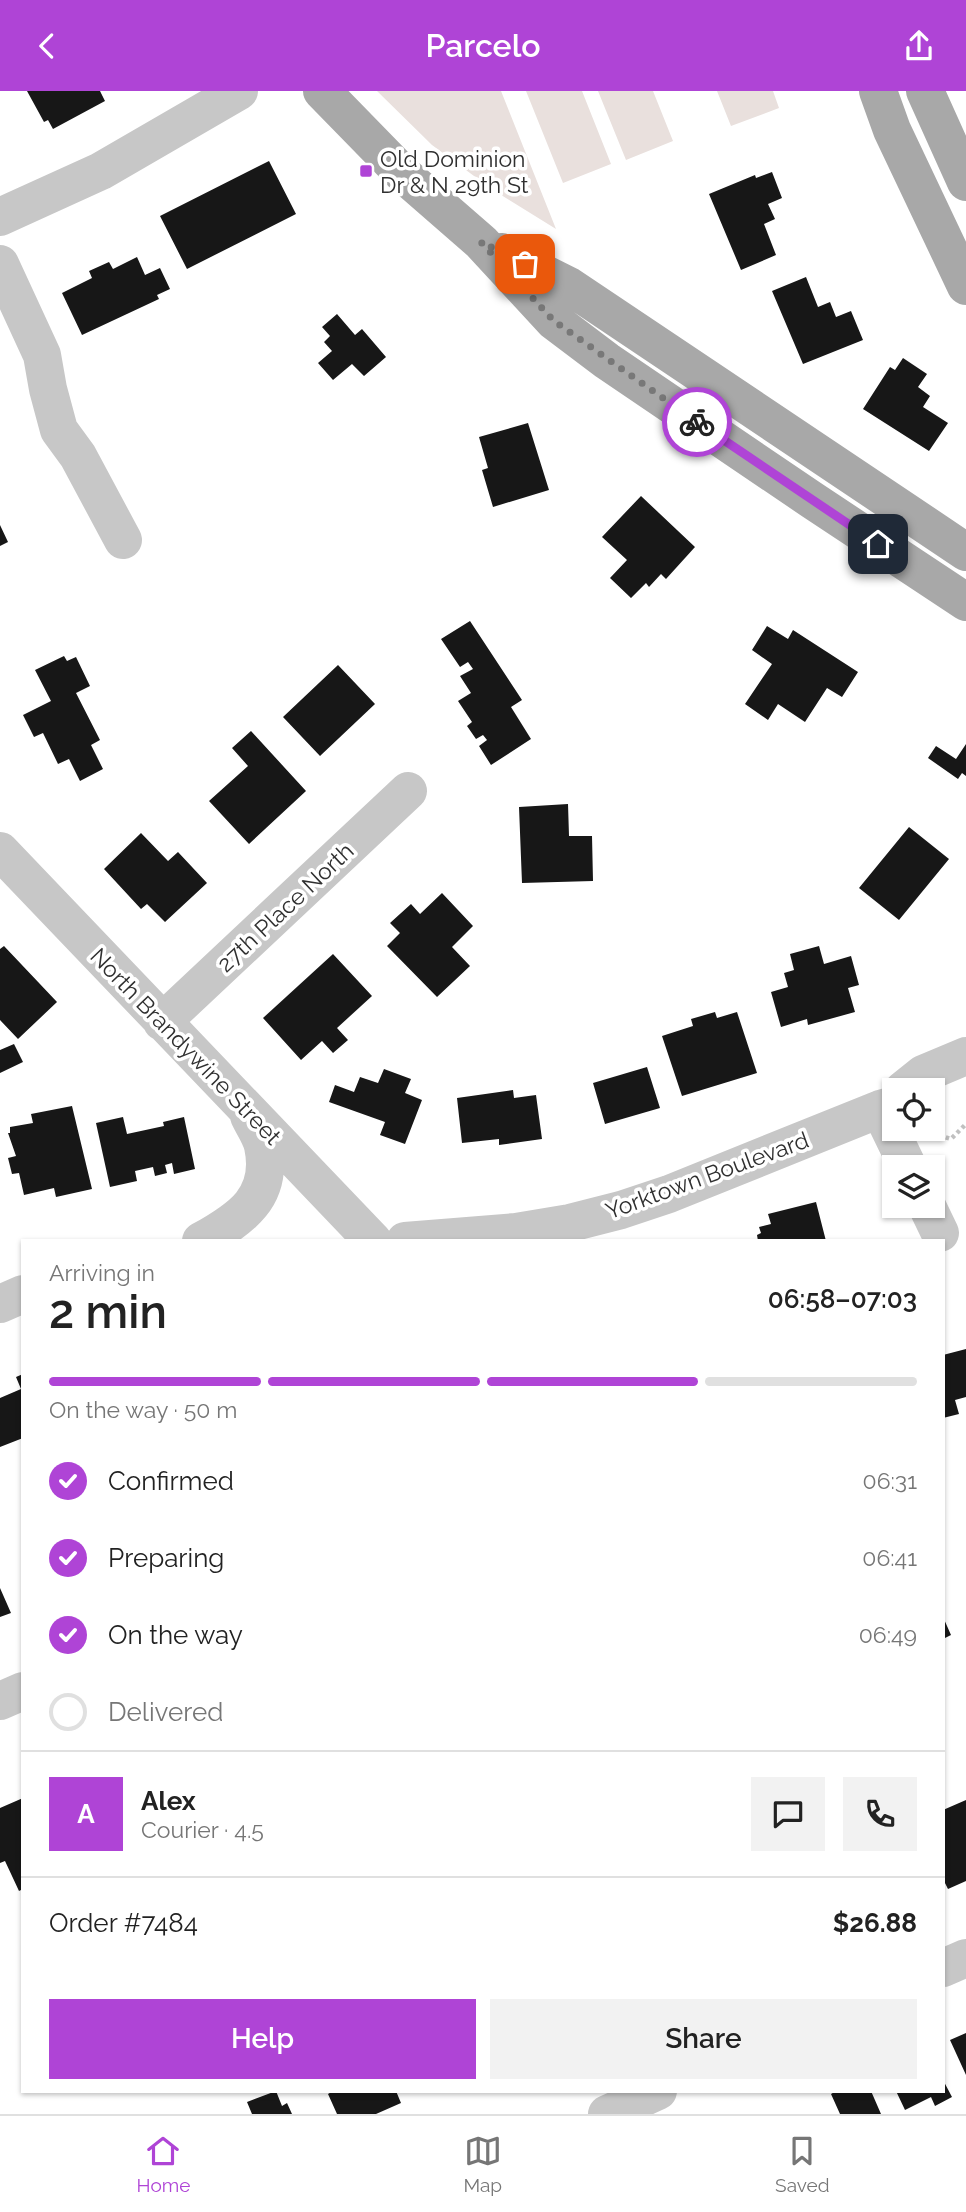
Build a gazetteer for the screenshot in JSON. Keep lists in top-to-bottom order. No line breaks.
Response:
{"streets":{"street":["27th Place North","North Brandywine Street","Yorktown Boulevard"]},"crossings":[["27th Place North","North Brandywine Street"]],"places":{"transit":["Old Dominion Dr & N 29th St"]},"page":{"header":"Parcelo","heading":["2 min","Arriving in","06:58–07:03"],"panel":["Alex","Courier · 4.5","Order #7484","$26.88"],"bar":"On the way · 50 m","list":[["Confirmed","06:31"],["Preparing","06:41"],["On the way","06:49"],"Delivered"],"round":"A","buttons":["Help","Share"],"tabs":["Home","Map","Saved"]}}
